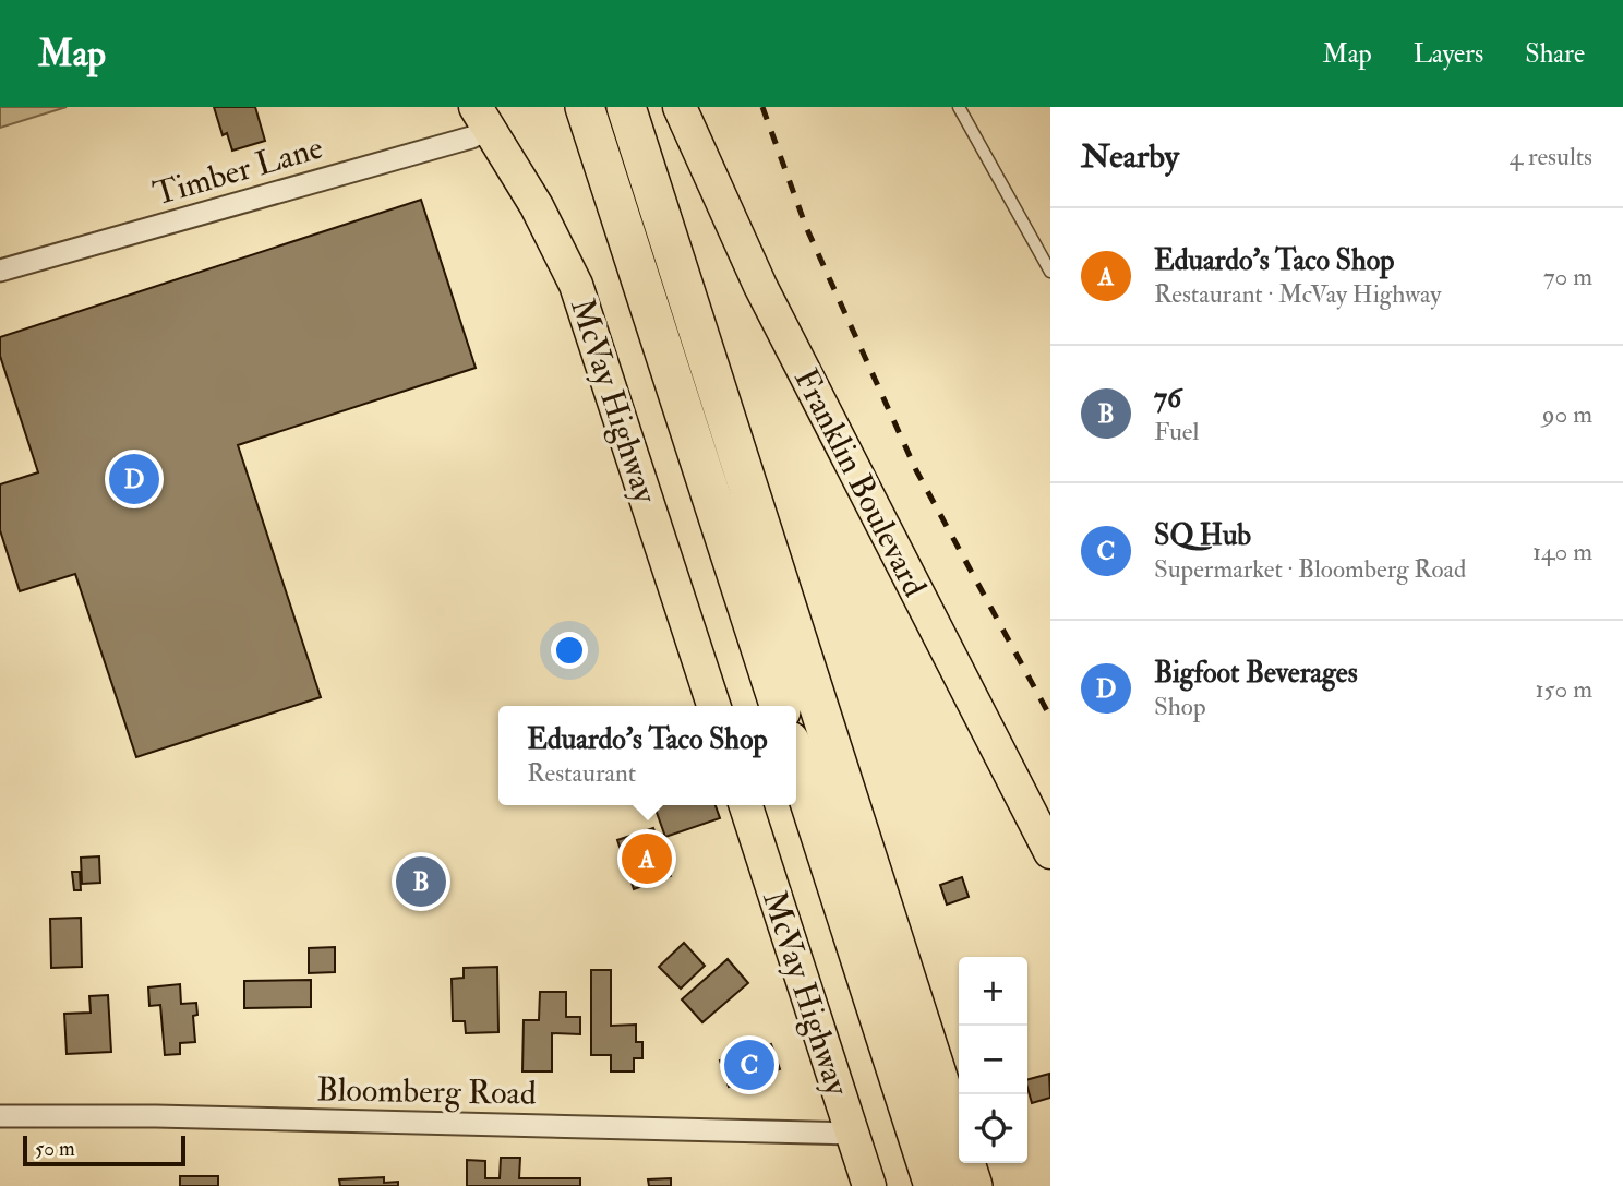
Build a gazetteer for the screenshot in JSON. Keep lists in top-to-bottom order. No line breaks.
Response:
{"streets":{"main road":["McVay Highway","Franklin Boulevard"],"street":["Timber Lane","Bloomberg Road"]},"crossings":[["Timber Lane","McVay Highway"],["McVay Highway","Bloomberg Road"]],"scale_bar":"50 m","page":{"header":"Map","nav":["Map","Layers","Share"],"heading":["Nearby","4 results"],"list":[{"mark":"A","name":"Eduardo's Taco Shop","note":"Restaurant · McVay Highway","value":"70 m"},{"mark":"B","name":"76","note":"Fuel","value":"90 m"},{"mark":"C","name":"SQ Hub","note":"Supermarket · Bloomberg Road","value":"140 m"},{"mark":"D","name":"Bigfoot Beverages","note":"Shop","value":"150 m"}],"pins":["D","A","B","C"],"popup":["Eduardo's Taco Shop","Restaurant"],"map_buttons":["+","−"],"scale":"50 m"}}
